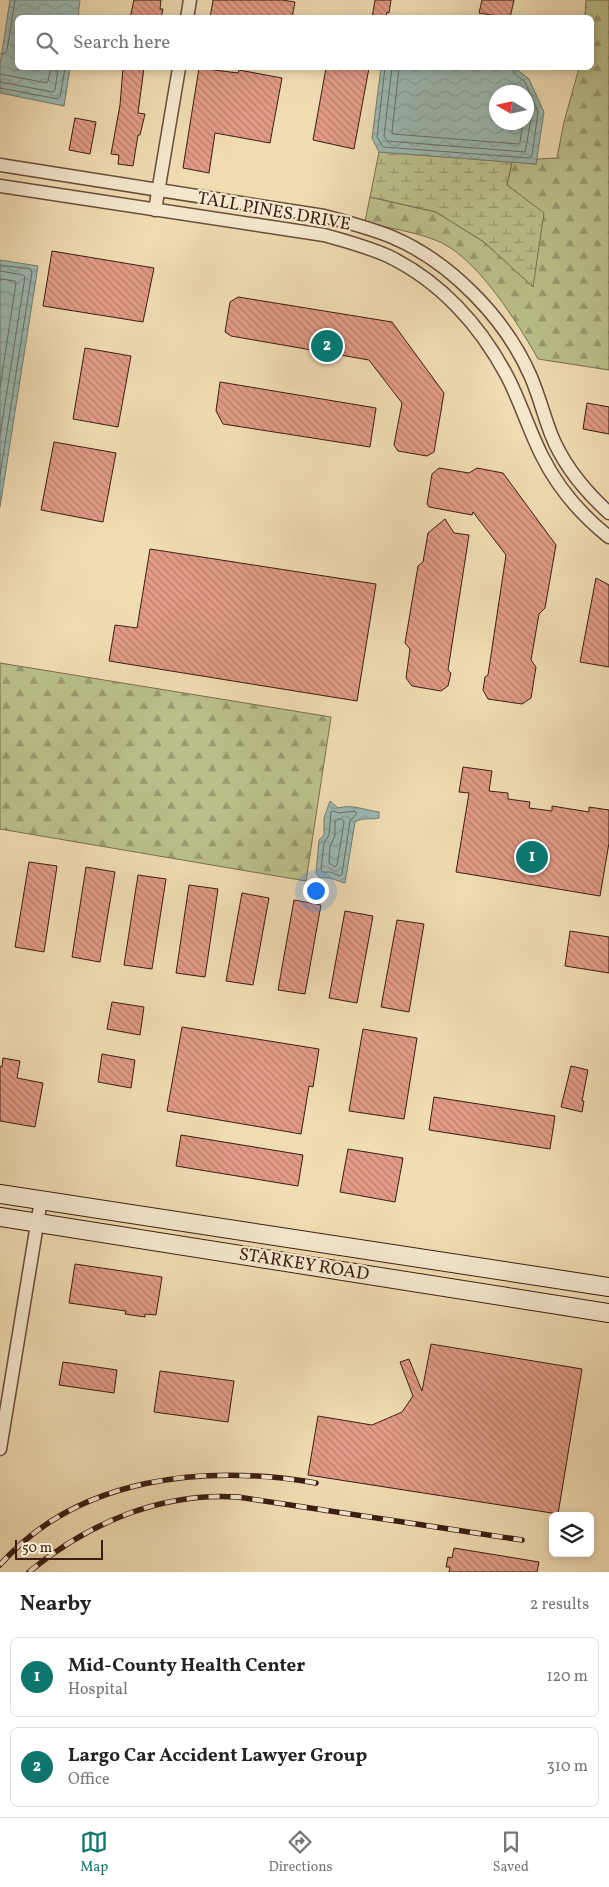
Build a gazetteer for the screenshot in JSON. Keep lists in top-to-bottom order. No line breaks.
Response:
{"streets":{"main road":["STARKEY ROAD"],"street":["TALL PINES DRIVE"]},"scale_bar":"50 m","north":"left","page":{"search":"Search here","pins":["2","1"],"scale":"50 m","heading":["Nearby","2 results"],"list":[{"mark":"1","name":"Mid-County Health Center","note":"Hospital","value":"120 m"},{"mark":"2","name":"Largo Car Accident Lawyer Group","note":"Office","value":"310 m"}],"nav":["Map","Directions","Saved"]}}
